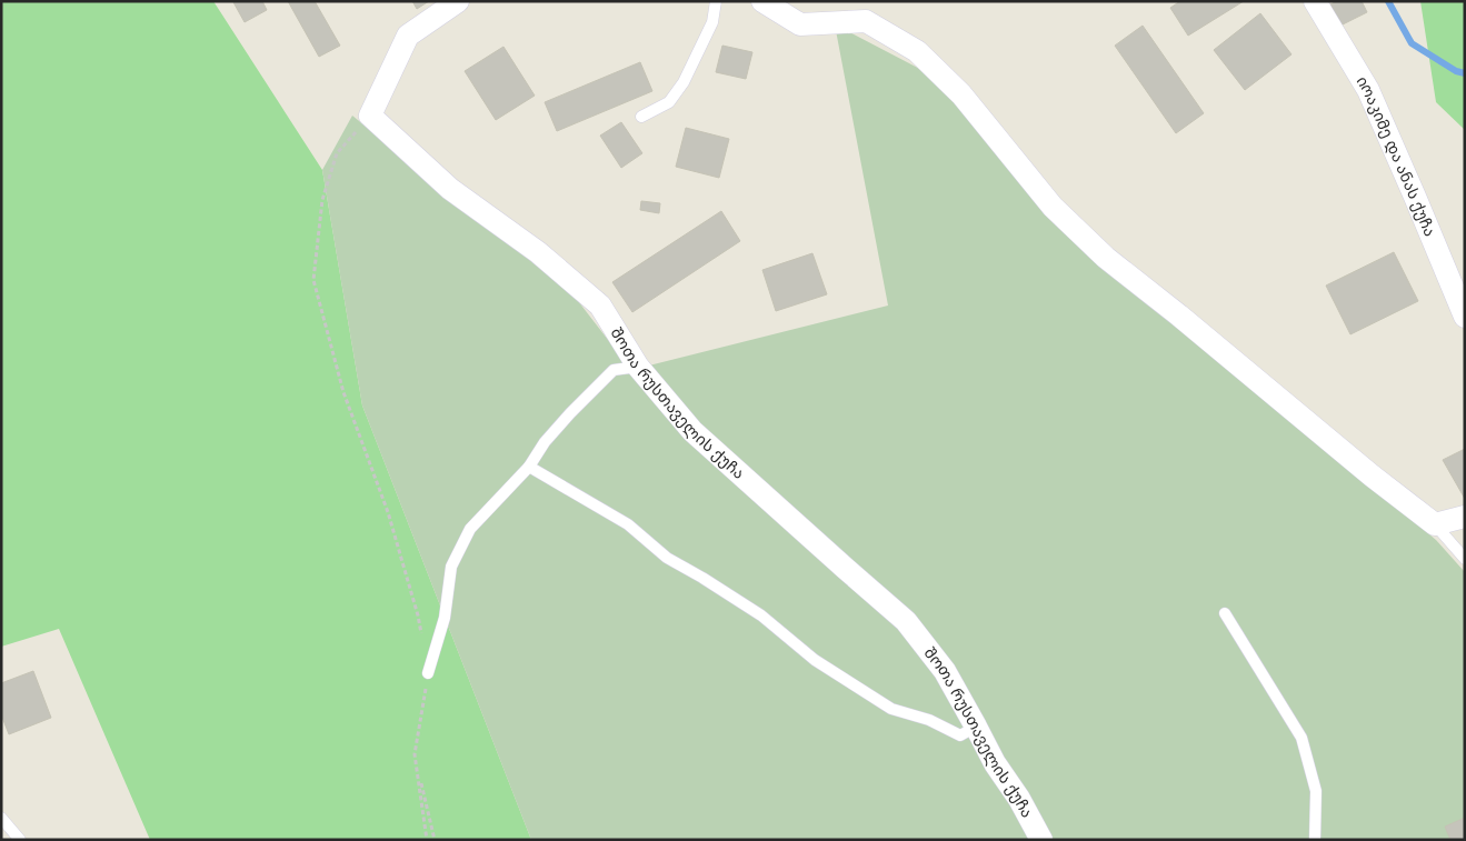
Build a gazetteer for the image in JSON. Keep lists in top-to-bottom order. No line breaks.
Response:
{"streets":{"street":["იოაკიმე და ანას ქუჩა","შოთა რუსთაველის ქუჩა"]}}
